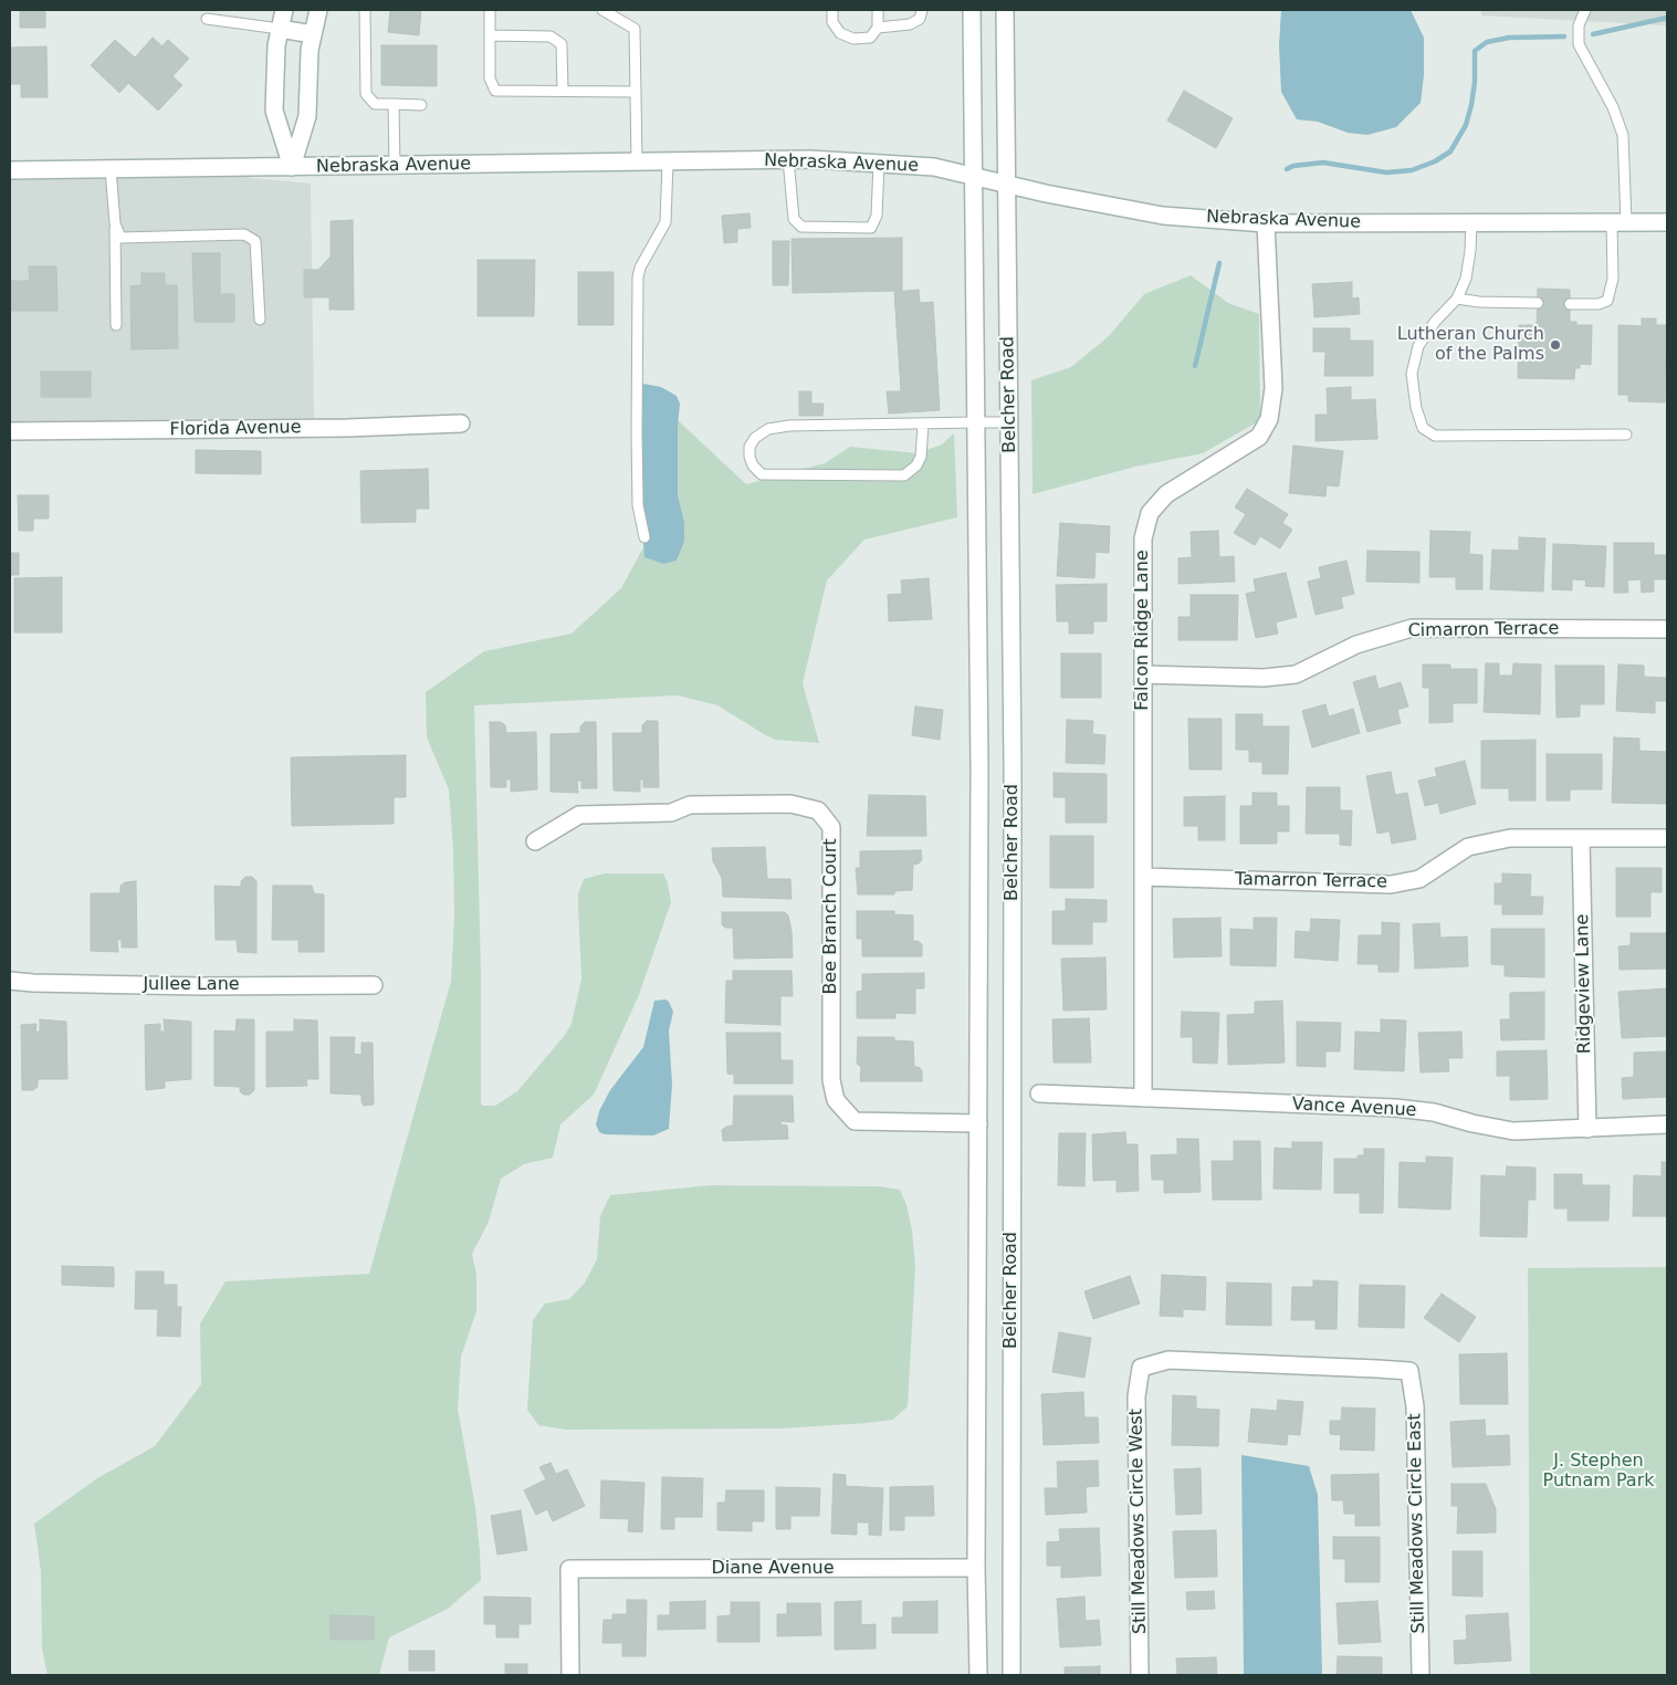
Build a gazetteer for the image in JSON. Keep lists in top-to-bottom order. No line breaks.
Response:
{"streets":{"street":["Nebraska Avenue","Belcher Road","Florida Avenue","Falcon Ridge Lane","Cimarron Terrace","Tamarron Terrace","Bee Branch Court","Ridgeview Lane","Jullee Lane","Vance Avenue","Still Meadows Circle West","Still Meadows Circle East","Diane Avenue"]},"crossings":[["Nebraska Avenue","Belcher Road"],["Nebraska Avenue","Falcon Ridge Lane"],["Belcher Road","Bee Branch Court"],["Belcher Road","Diane Avenue"],["Falcon Ridge Lane","Cimarron Terrace"],["Falcon Ridge Lane","Tamarron Terrace"],["Falcon Ridge Lane","Vance Avenue"],["Tamarron Terrace","Ridgeview Lane"],["Ridgeview Lane","Vance Avenue"],["Still Meadows Circle West","Still Meadows Circle East"]],"parks":["J. Stephen Putnam Park"],"places":["Lutheran Church of the Palms"]}
